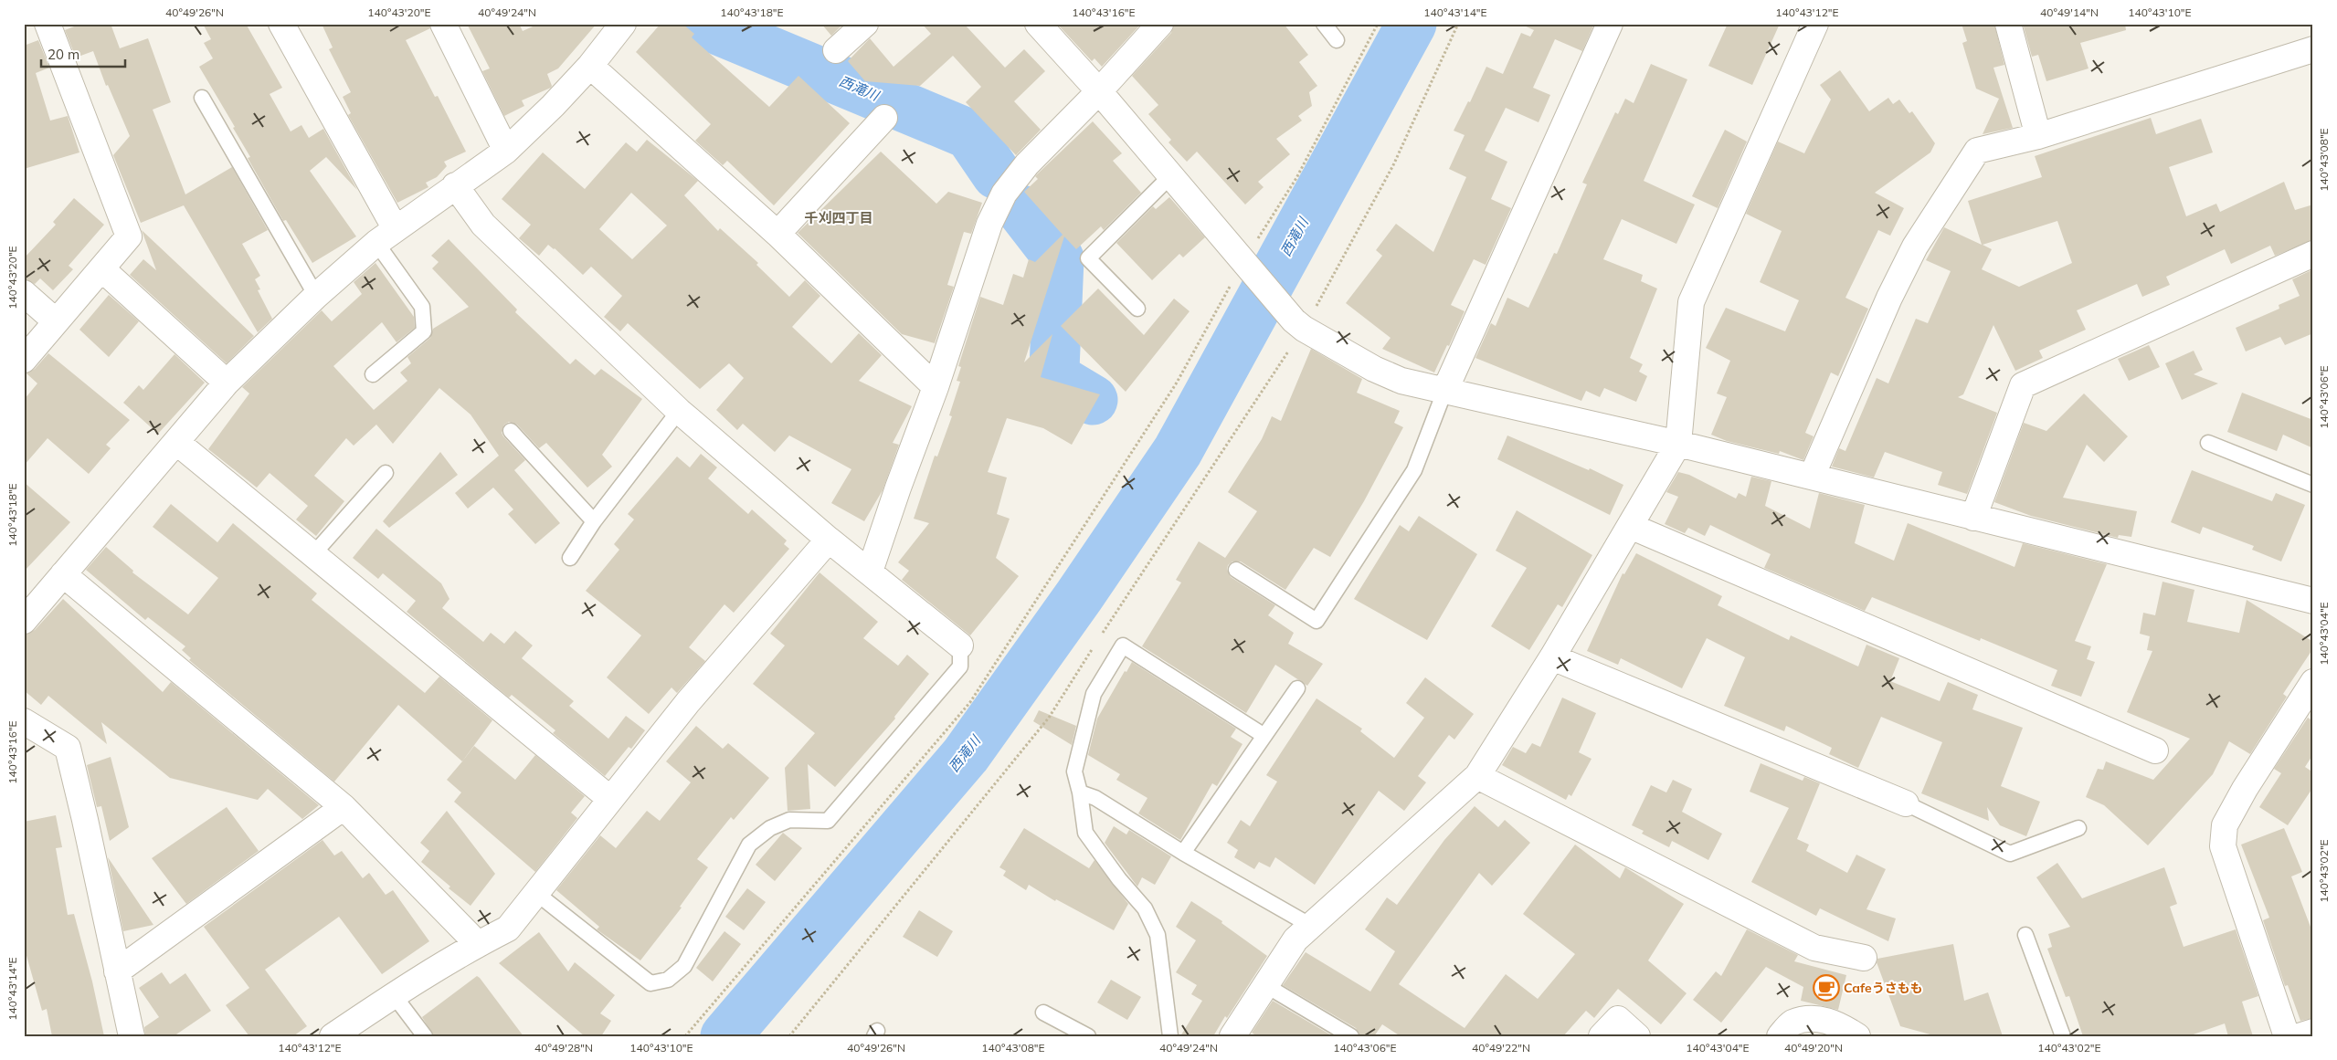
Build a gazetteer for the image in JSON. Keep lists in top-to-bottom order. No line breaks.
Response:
{"districts":["千刈四丁目"],"water":["西滝川"],"places":{"cafe":["Cafeうさもも"]},"scale_bar":"20 m","coordinates":["40°49'26\"N","140°43'20\"E","40°49'24\"N","140°43'18\"E","140°43'16\"E","140°43'14\"E","140°43'12\"E","40°49'14\"N","140°43'10\"E","140°43'08\"E","140°43'06\"E","140°43'04\"E","140°43'02\"E","40°49'28\"N","40°49'22\"N","40°49'20\"N"]}
